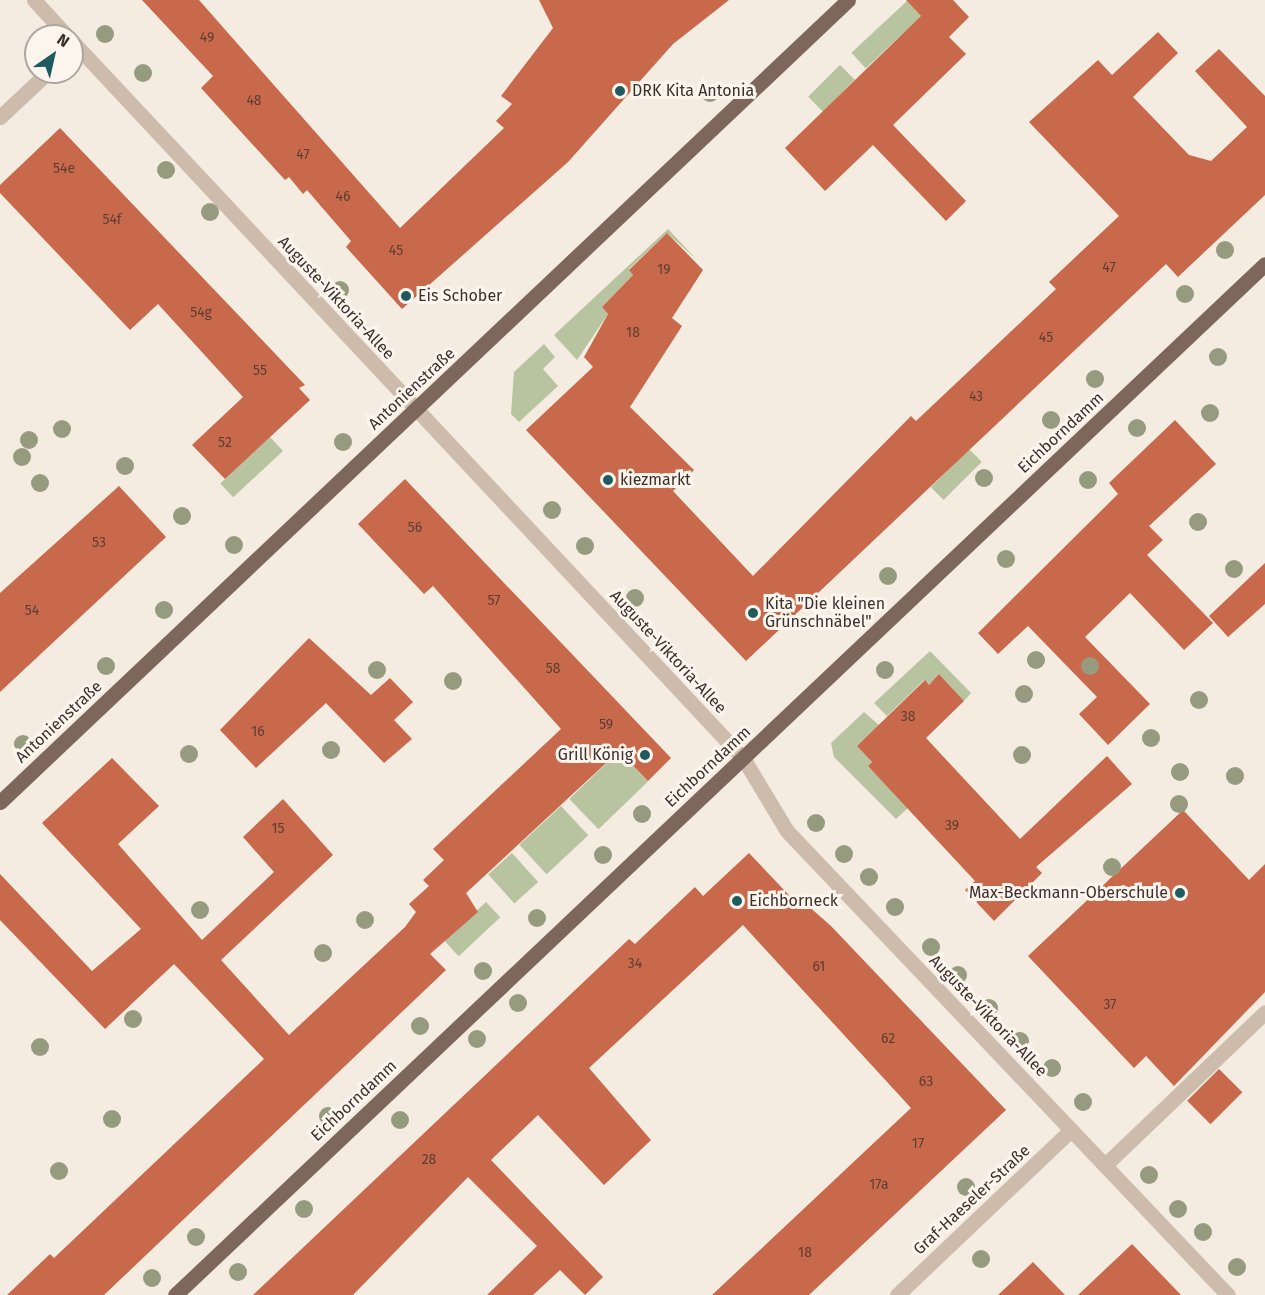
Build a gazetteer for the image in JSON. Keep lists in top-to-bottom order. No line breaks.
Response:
{"streets":{"main road":["Antonienstraße","Eichborndamm"],"street":["Auguste-Viktoria-Allee","Graf-Haeseler-Straße"]},"crossings":[["Auguste-Viktoria-Allee","Antonienstraße"],["Auguste-Viktoria-Allee","Eichborndamm"],["Auguste-Viktoria-Allee","Graf-Haeseler-Straße"]],"places":["DRK Kita Antonia","Eis Schober","kiezmarkt","Kita \"Die kleinen Grünschnäbel\"","Grill König","Max-Beckmann-Oberschule","Eichborneck"],"house_numbers":["49","48","47","54e","46","54f","45","47","19","54g","18","45","55","43","52","56","53","57","54","58","38","59","16","39","15","34","61","37","62","63","17","28","17a","18"],"north":"top right"}
